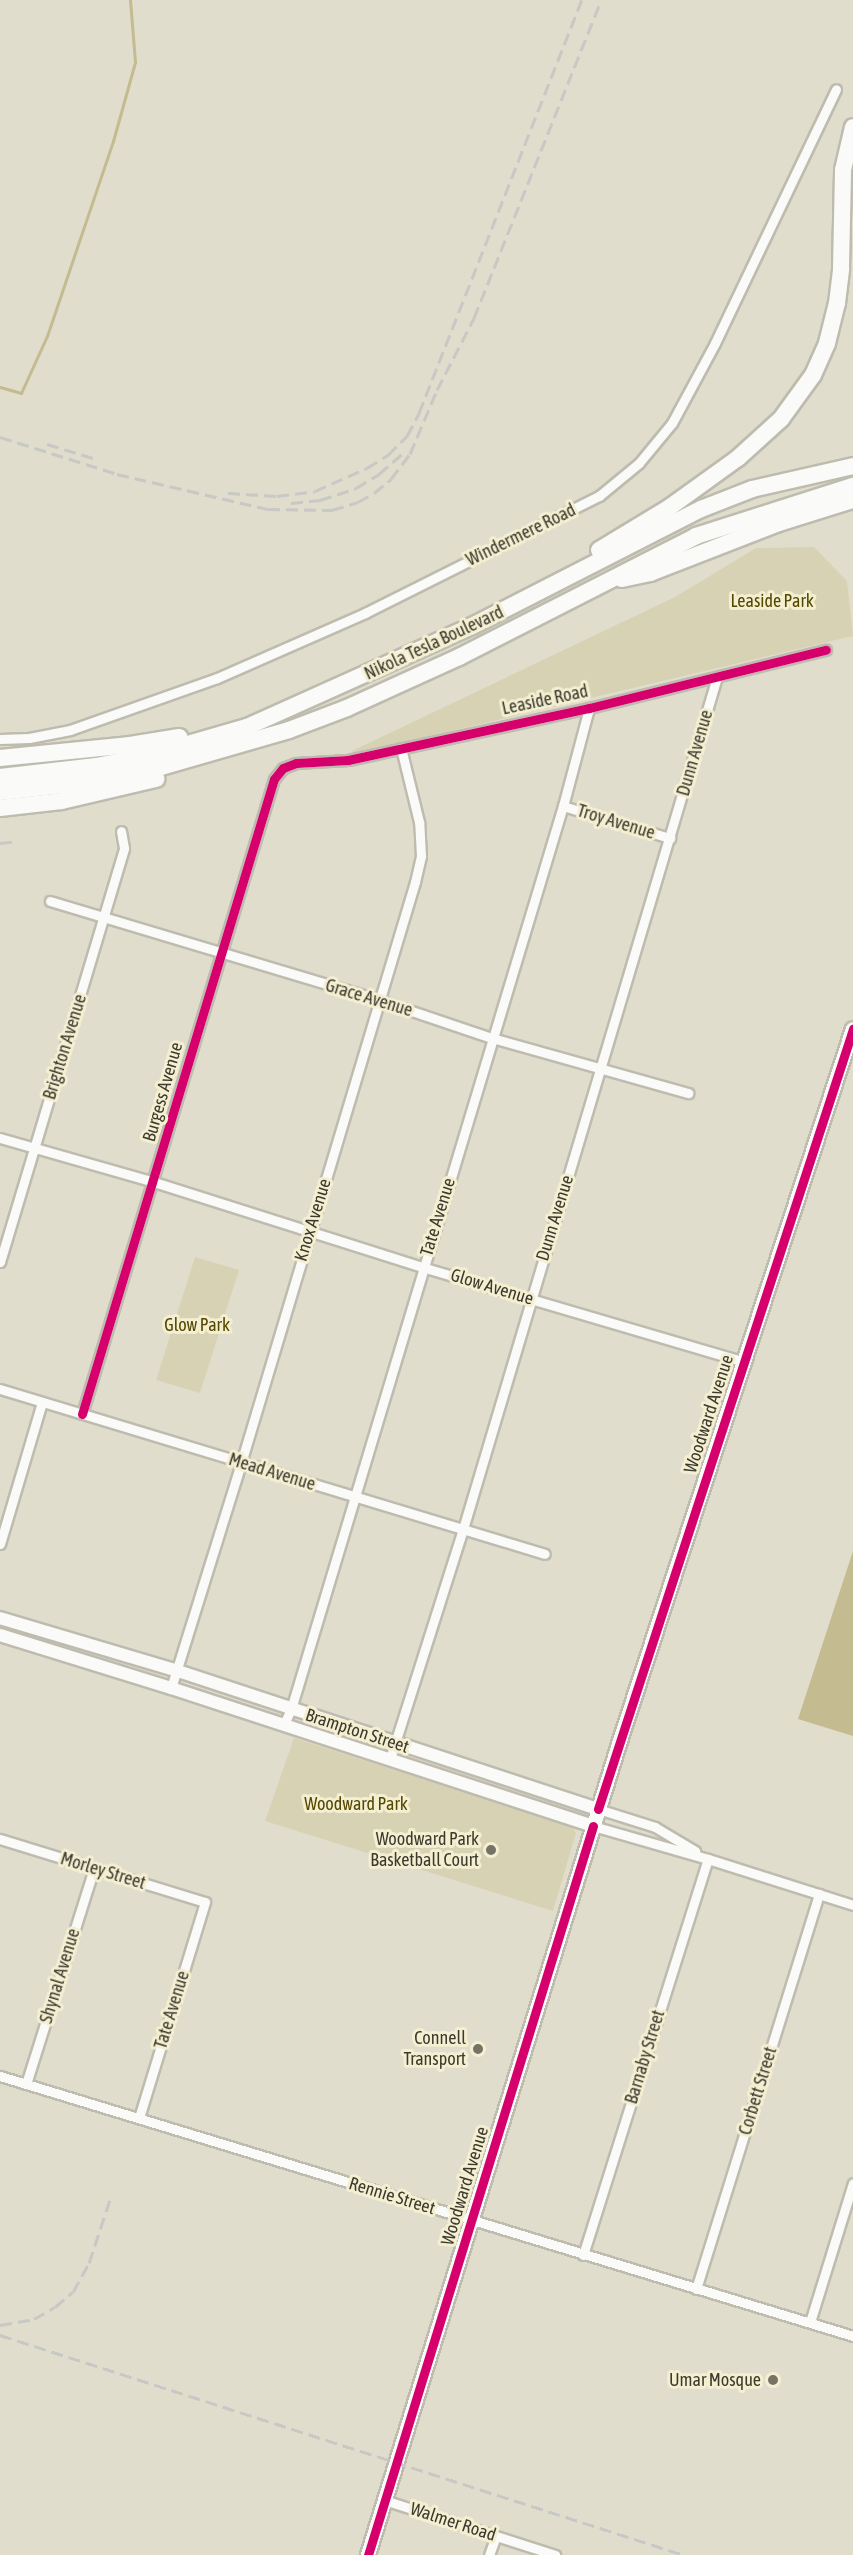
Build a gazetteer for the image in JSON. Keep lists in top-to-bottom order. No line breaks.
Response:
{"streets":{"highway":["Nikola Tesla Boulevard"],"main road":["Woodward Avenue"],"street":["Windermere Road","Leaside Road","Dunn Avenue","Troy Avenue","Grace Avenue","Brighton Avenue","Burgess Avenue","Tate Avenue","Knox Avenue","Glow Avenue","Mead Avenue","Brampton Street","Morley Street","Shynal Avenue","Barnaby Street","Corbett Street","Rennie Street","Walmer Road"]},"crossings":[["Leaside Road","Dunn Avenue"],["Leaside Road","Burgess Avenue"],["Leaside Road","Tate Avenue"],["Leaside Road","Knox Avenue"],["Dunn Avenue","Troy Avenue"],["Dunn Avenue","Grace Avenue"],["Dunn Avenue","Glow Avenue"],["Dunn Avenue","Mead Avenue"],["Dunn Avenue","Brampton Street"],["Troy Avenue","Tate Avenue"],["Grace Avenue","Brighton Avenue"],["Grace Avenue","Burgess Avenue"],["Grace Avenue","Tate Avenue"],["Grace Avenue","Knox Avenue"],["Brighton Avenue","Glow Avenue"],["Burgess Avenue","Glow Avenue"],["Burgess Avenue","Mead Avenue"],["Tate Avenue","Glow Avenue"],["Tate Avenue","Mead Avenue"],["Tate Avenue","Brampton Street"],["Tate Avenue","Morley Street"],["Tate Avenue","Rennie Street"],["Knox Avenue","Glow Avenue"],["Knox Avenue","Mead Avenue"],["Knox Avenue","Brampton Street"],["Glow Avenue","Woodward Avenue"],["Woodward Avenue","Brampton Street"],["Woodward Avenue","Rennie Street"],["Woodward Avenue","Walmer Road"],["Brampton Street","Barnaby Street"],["Brampton Street","Corbett Street"],["Morley Street","Shynal Avenue"],["Shynal Avenue","Rennie Street"],["Barnaby Street","Rennie Street"],["Corbett Street","Rennie Street"]],"parks":["Leaside Park","Glow Park","Woodward Park"],"places":["Woodward Park Basketball Court","Connell Transport","Umar Mosque"]}
